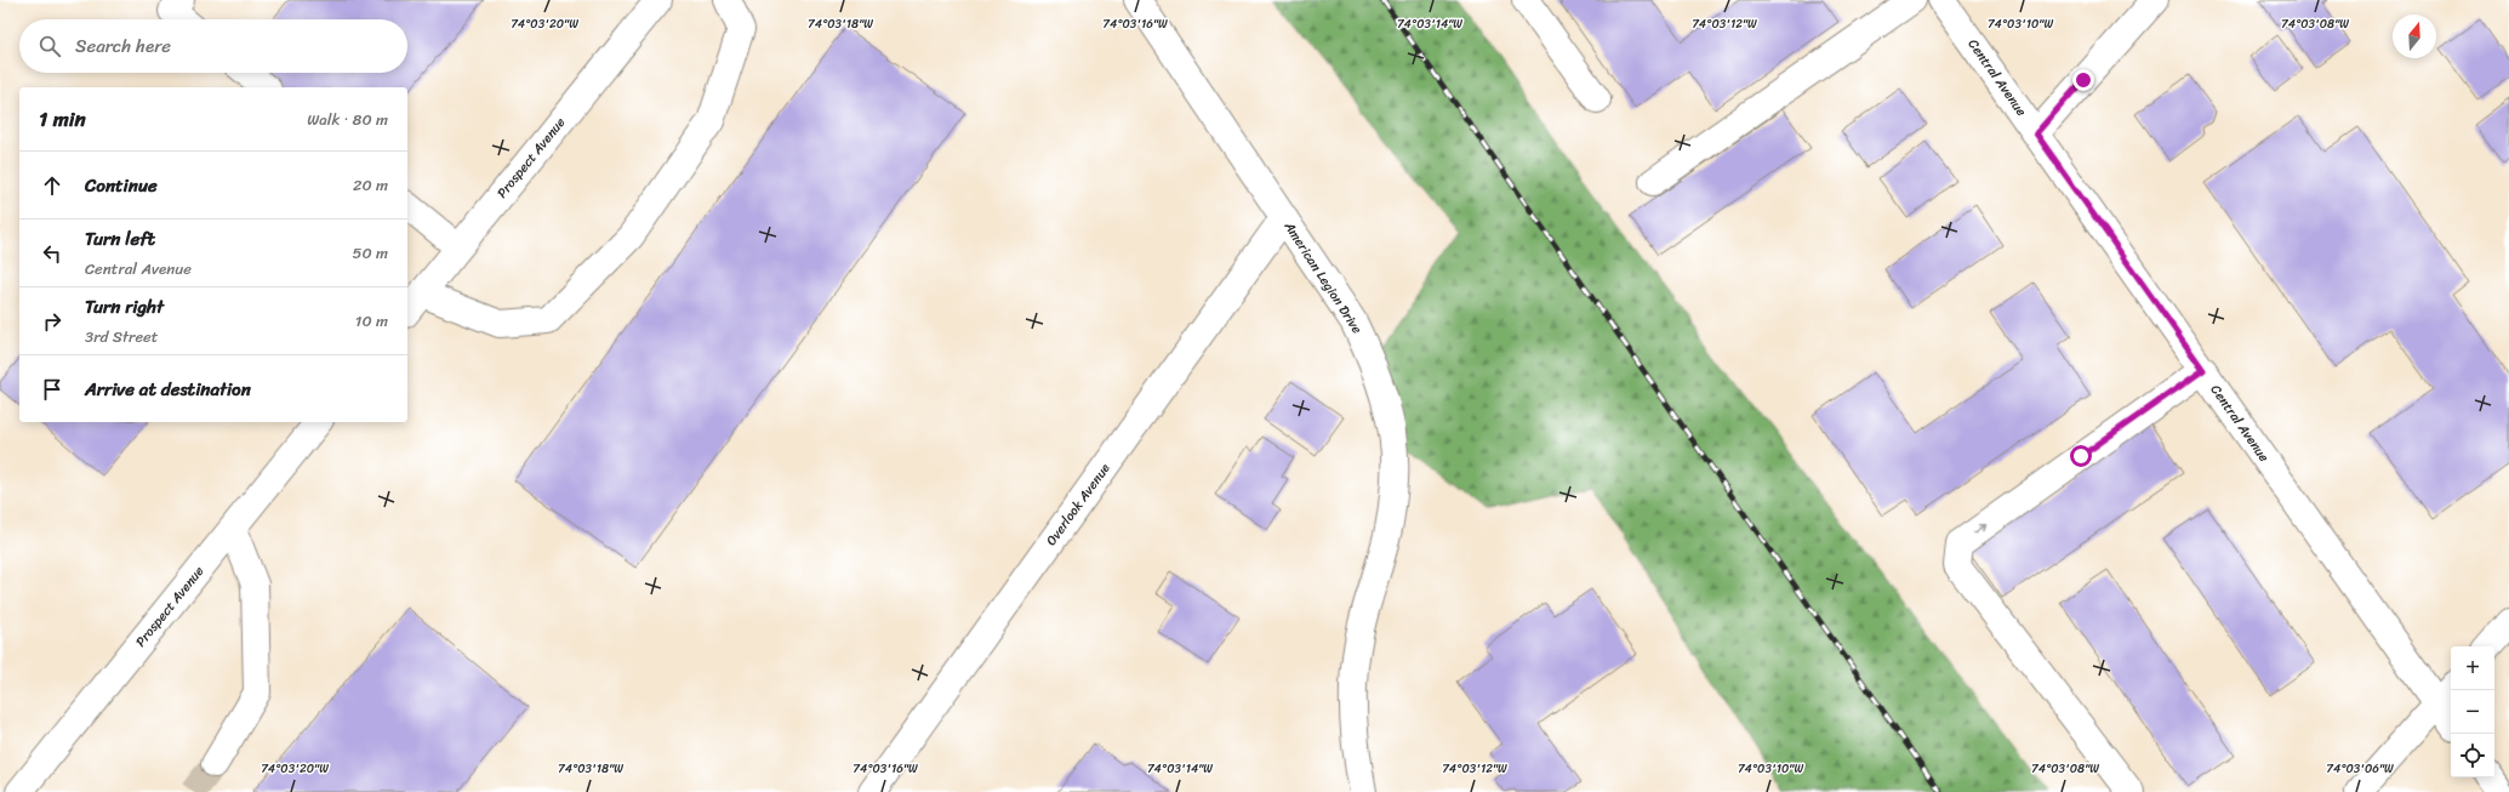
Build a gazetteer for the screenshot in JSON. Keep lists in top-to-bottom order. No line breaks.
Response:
{"streets":{"street":["Central Avenue","Prospect Avenue","American Legion Drive","Overlook Avenue"]},"crossings":[["American Legion Drive","Overlook Avenue"]],"north":"top","page":{"search":"Search here","heading":["1 min","Walk · 80 m"],"list":[["Continue","20 m"],["Turn left","Central Avenue","50 m"],["Turn right","3rd Street","10 m"],"Arrive at destination"],"map_buttons":["+","−"]},"coordinates":["74°03'20\"W","74°03'18\"W","74°03'16\"W","74°03'14\"W","74°03'12\"W","74°03'10\"W","74°03'08\"W","74°03'06\"W"]}
